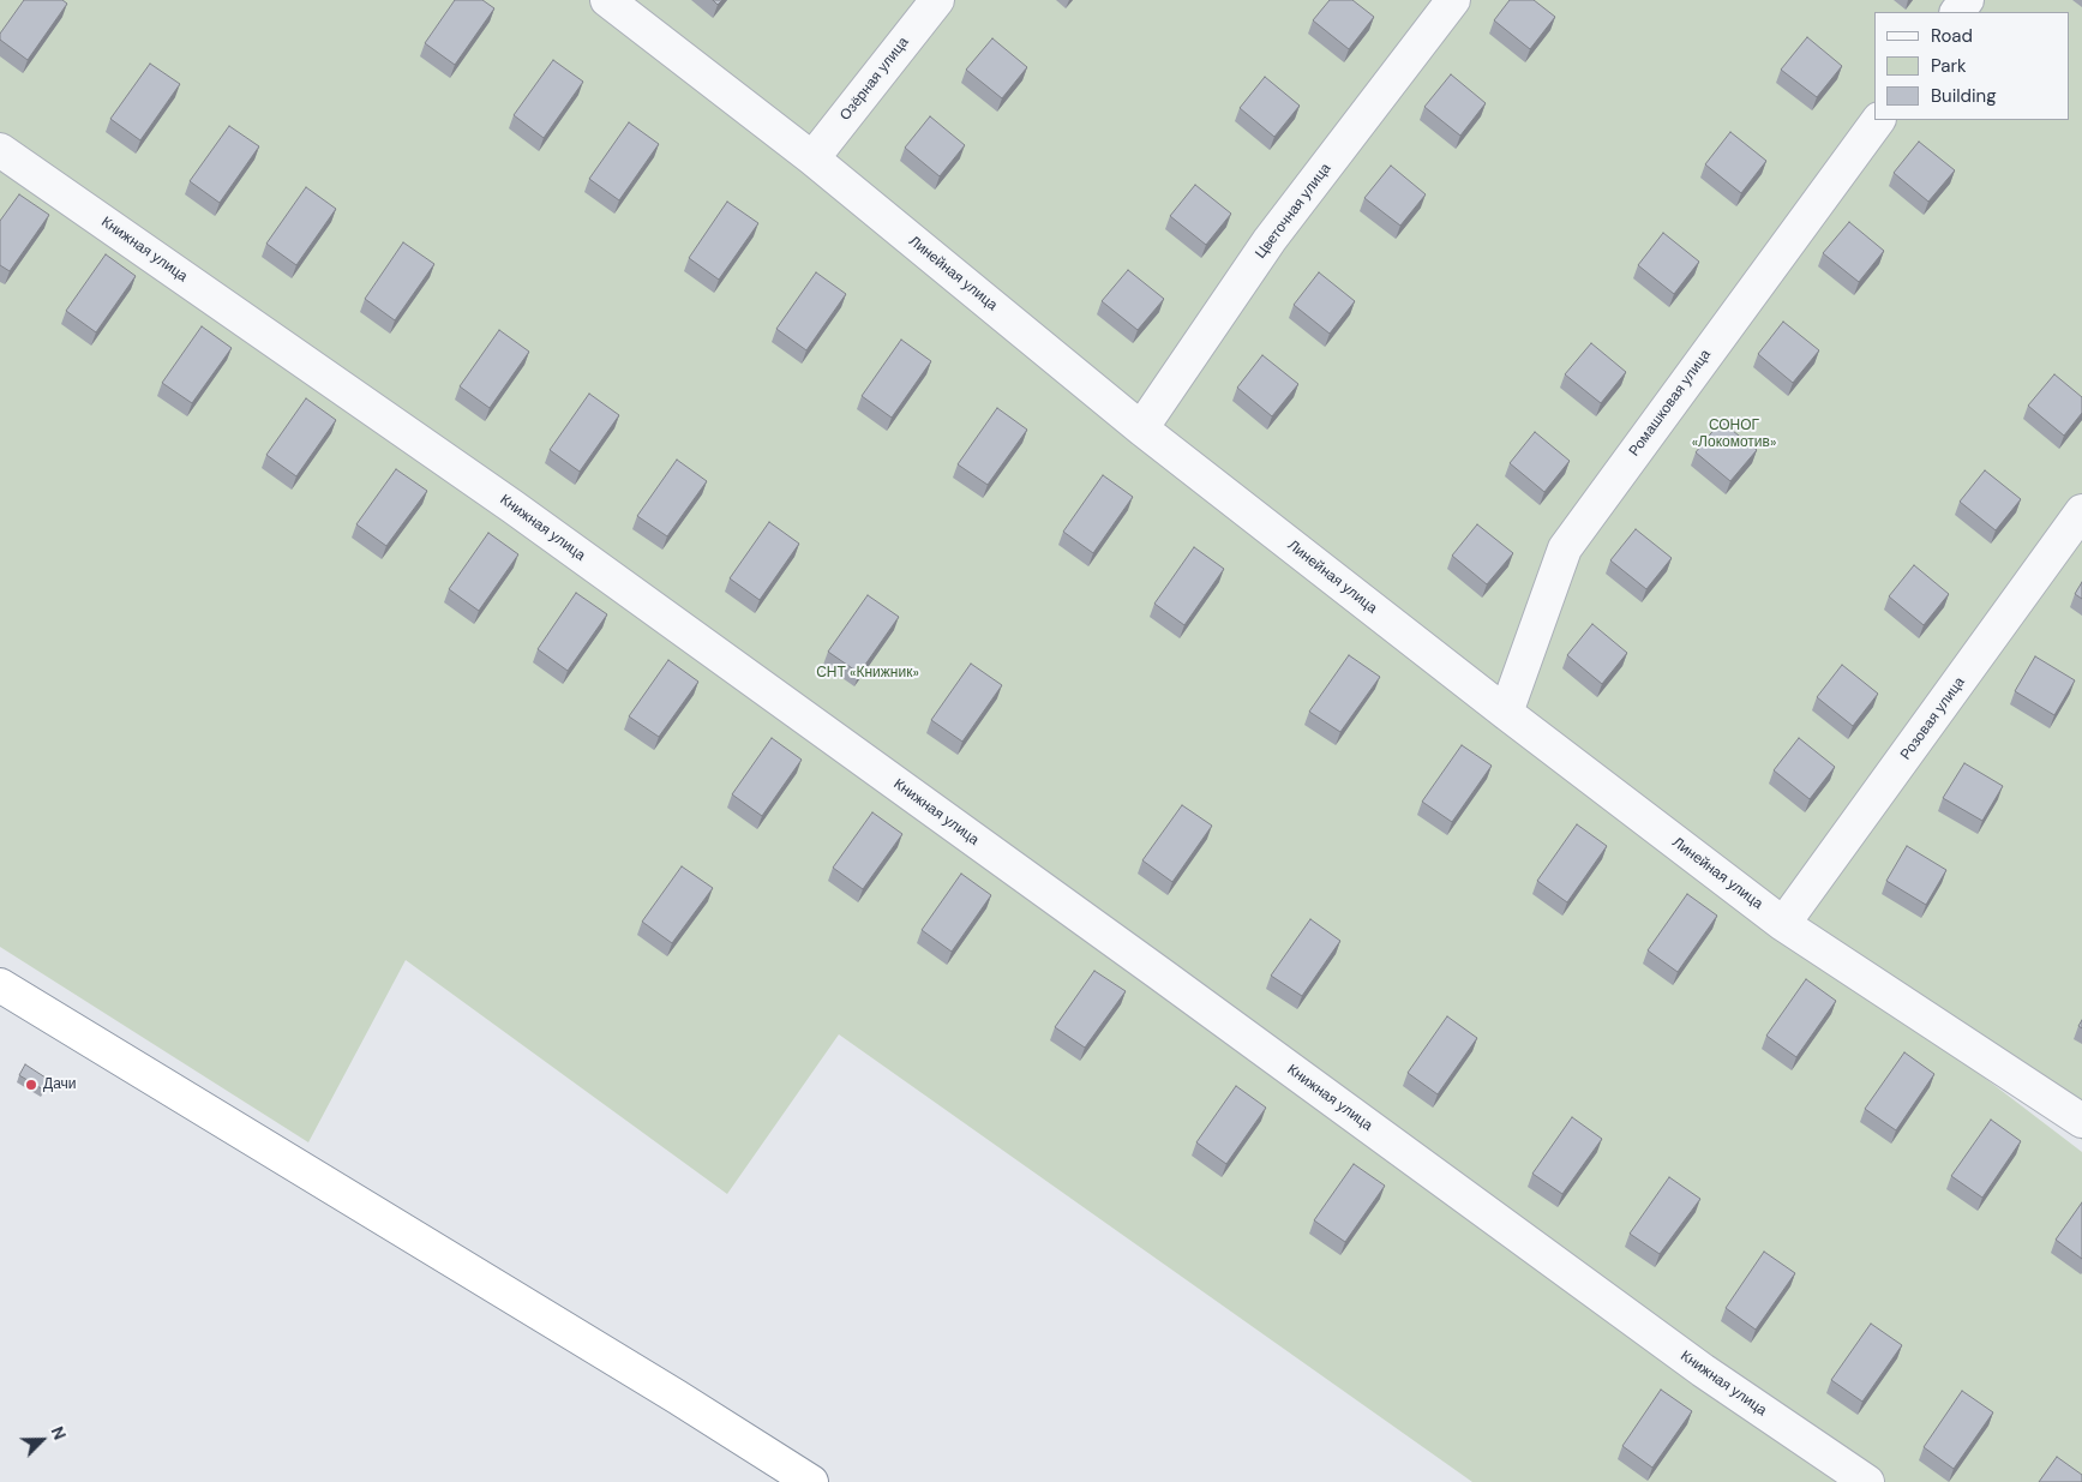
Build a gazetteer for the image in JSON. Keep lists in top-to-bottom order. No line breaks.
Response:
{"streets":{"street":["Озёрная улица","Цветочная улица","Книжная улица","Линейная улица","Ромашковая улица","Розовая улица"]},"crossings":[["Озёрная улица","Линейная улица"],["Цветочная улица","Линейная улица"],["Линейная улица","Ромашковая улица"],["Линейная улица","Розовая улица"]],"parks":["СОНОГ «Локомотив»","СНТ «Книжник»"],"places":["Дачи"],"legend":["Road","Park","Building"],"north":"top right"}
